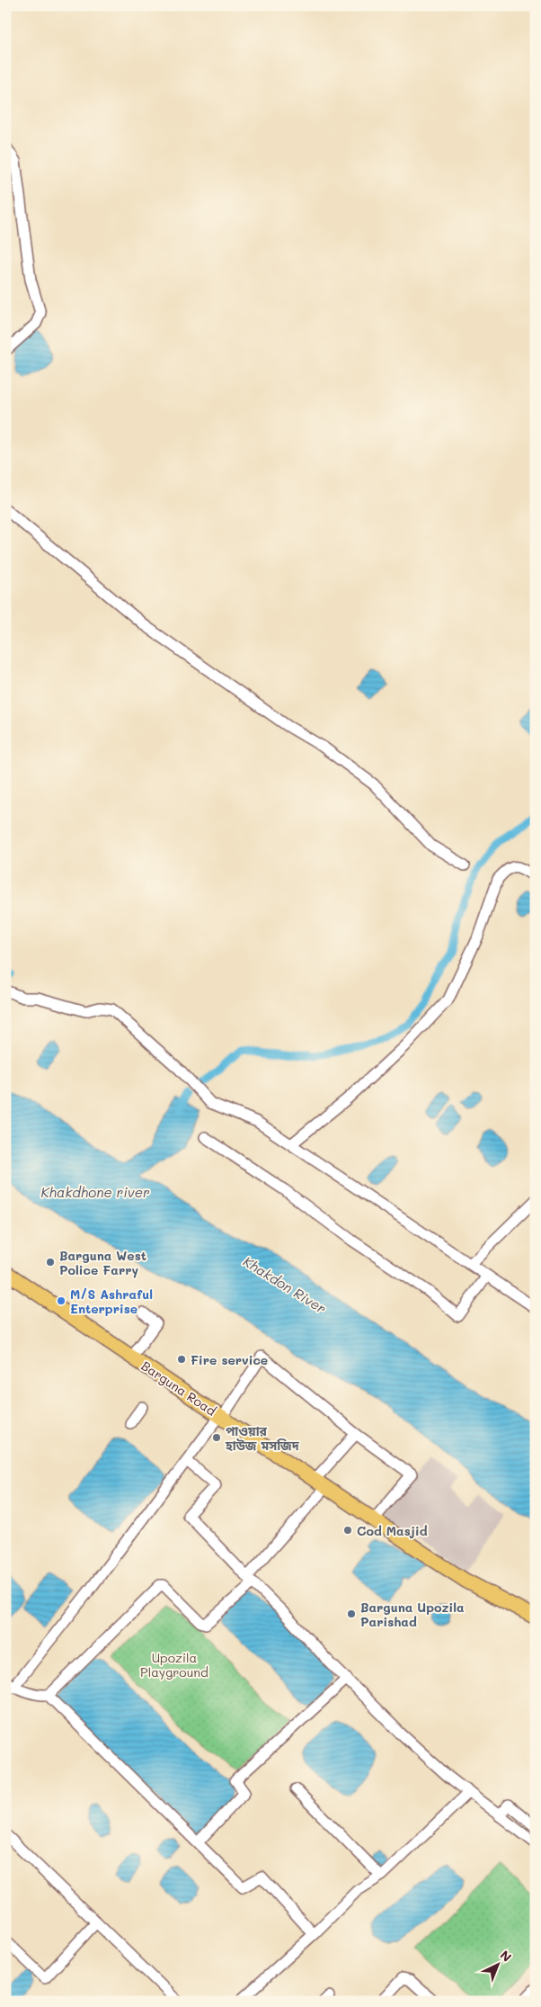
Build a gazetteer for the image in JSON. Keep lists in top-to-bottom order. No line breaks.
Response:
{"streets":{"main road":["Barguna Road"]},"water":["Khakdhone river","Khakdon River"],"parks":["Upozila Playground"],"places":["Barguna West Police Farry","M/S Ashraful Enterprise","Fire service","পাওয়ার হাউজ মসজিদ","Cod Masjid","Barguna Upozila Parishad"],"north":"top right"}
